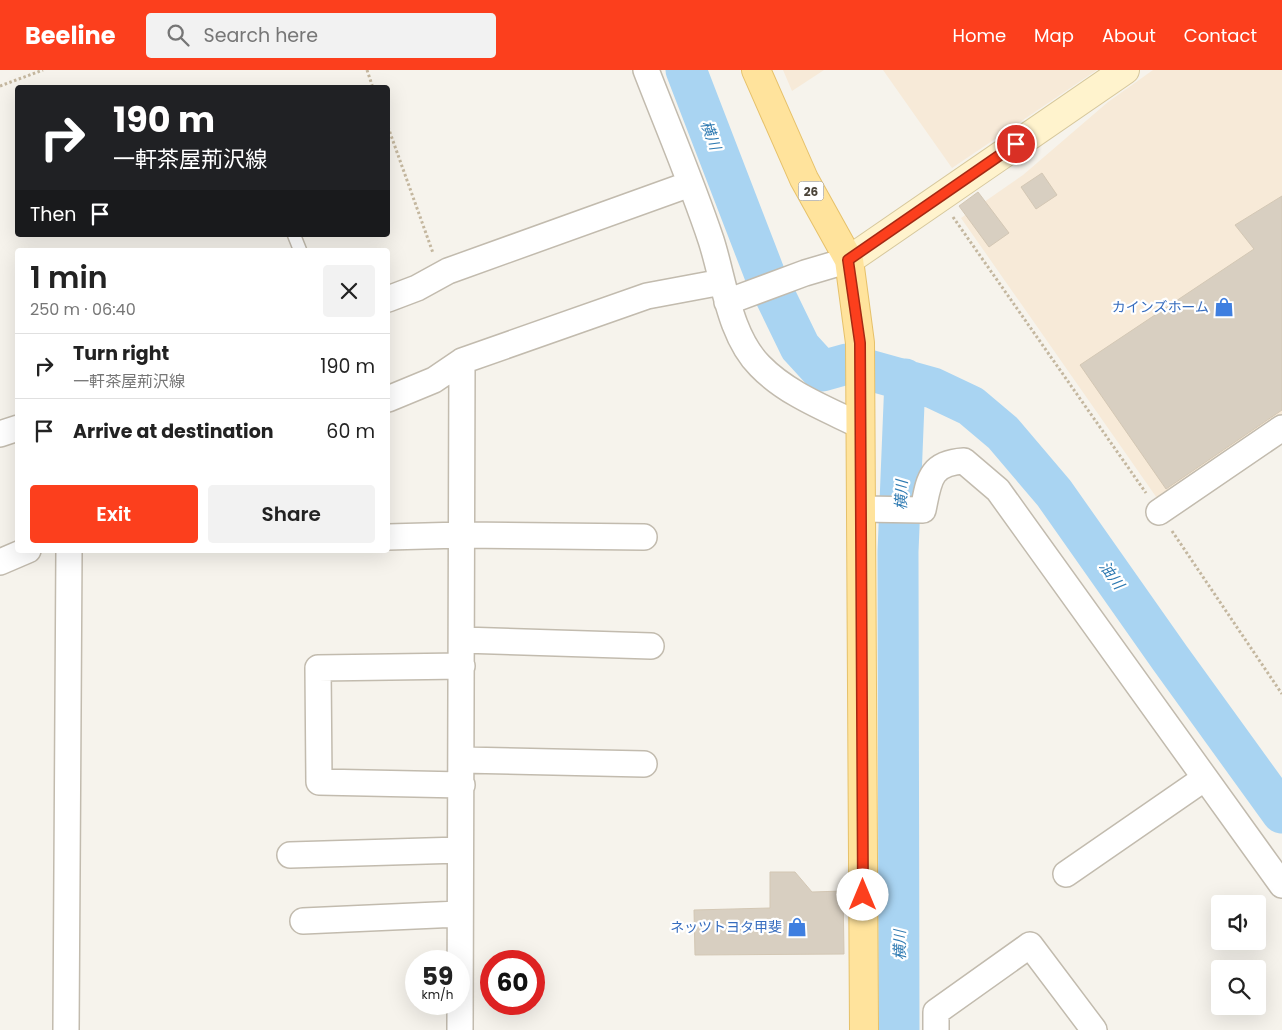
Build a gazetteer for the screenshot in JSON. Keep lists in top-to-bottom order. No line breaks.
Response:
{"streets":{"main road":["26"]},"water":["横川","油川"],"places":{"shop":["カインズホーム","ネッツトヨタ甲斐"]},"page":{"header":"Beeline","search":"Search here","nav":["Home","Map","About","Contact"],"turn":["190 m","一軒茶屋荊沢線"],"then":"Then","heading":["1 min","250 m · 06:40"],"list":[{"name":"Turn right","note":"一軒茶屋荊沢線","value":"190 m"},{"name":"Arrive at destination","value":"60 m"}],"buttons":["Exit","Share"],"speed":"59 km/h","limit":"60"}}
